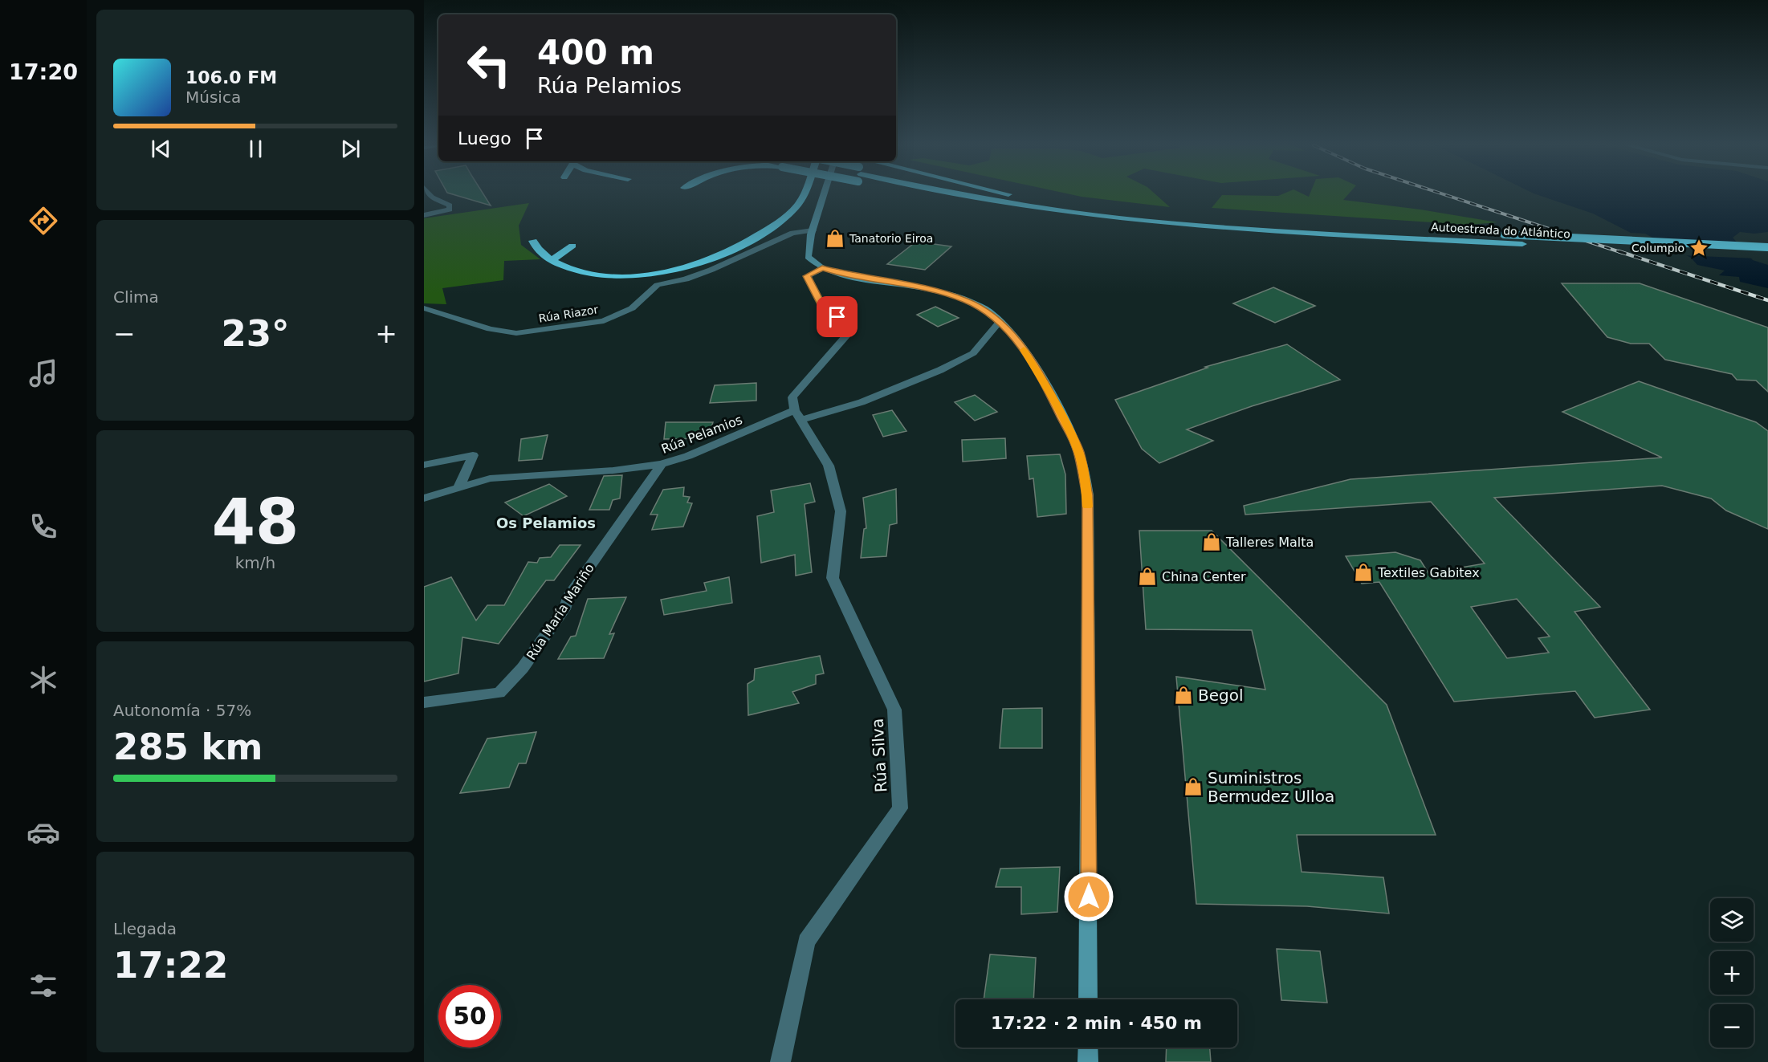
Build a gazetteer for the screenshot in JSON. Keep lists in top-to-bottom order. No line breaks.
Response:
{"streets":{"highway":["Autoestrada do Atlántico"],"street":["Rúa Riazor","Rúa Pelamios","Rúa María Mariño","Rúa Silva"]},"crossings":[["Rúa Pelamios","Rúa María Mariño"],["Rúa Pelamios","Rúa Silva"]],"districts":["Os Pelamios"],"places":{"shop":["Tanatorio Eiroa","Talleres Malta","Textiles Gabitex","China Center","Begol","Suministros Bermudez Ulloa"],"place":["Columpio"]},"page":{"tabs":"17:20","turn":["400 m","Rúa Pelamios"],"song":["106.0 FM","Música"],"then":"Luego","tile":["Clima",["48","km/h"],["Autonomía · 57%","285 km"],["Llegada","17:22"]],"heat":["−","23°","+"],"map_buttons":["+","−"],"limit":"50","trip":"17:22 · 2 min · 450 m"}}
